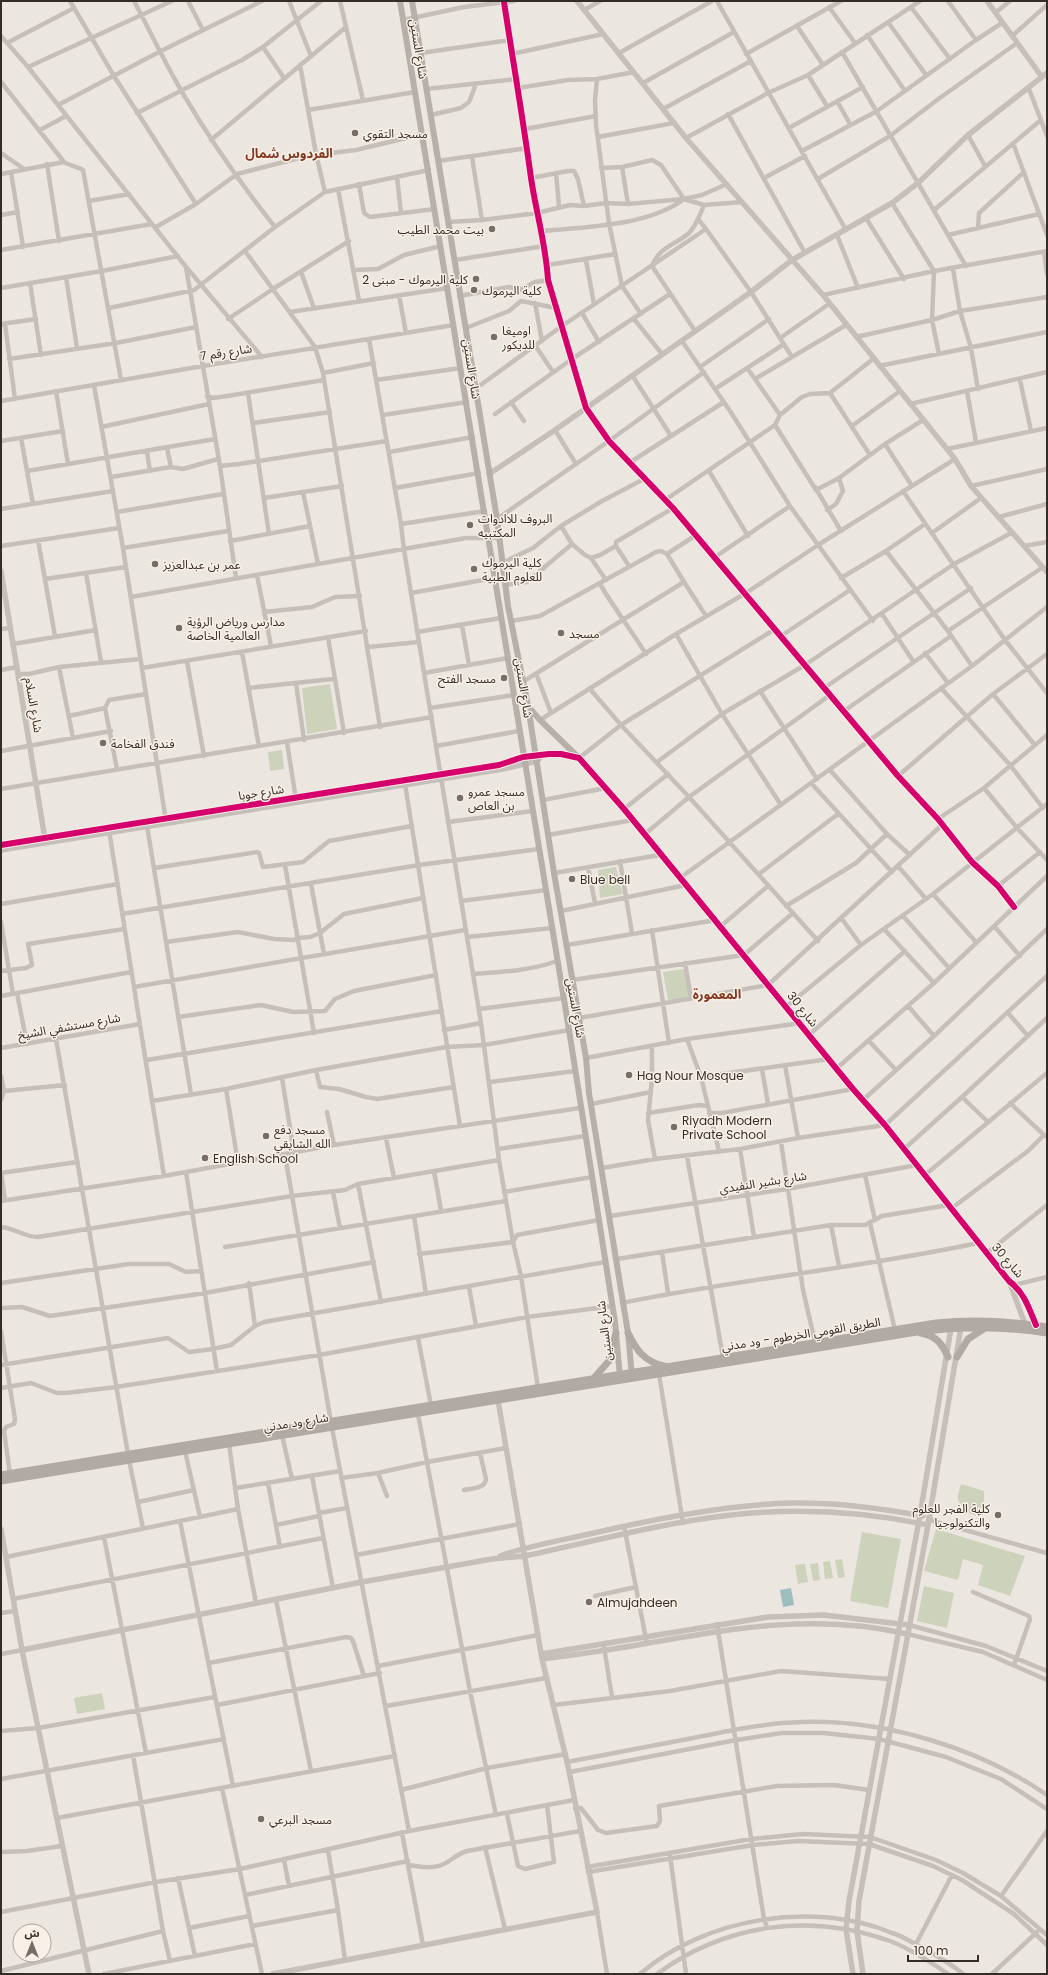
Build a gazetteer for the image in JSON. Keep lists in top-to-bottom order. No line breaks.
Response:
{"streets":{"highway":["الطريق القومي الخرطوم - ود مدني","شارع ود مدني"],"main road":["شارع الستين"],"street":["شارع رقم 7","شارع السلام","شارع جوبا","شارع 30","شارع مستشفي الشيخ","شارع بشير النفيدي"]},"crossings":[["شارع الستين","شارع رقم 7"],["شارع الستين","شارع جوبا"],["شارع الستين","شارع بشير النفيدي"],["شارع الستين","الطريق القومي الخرطوم - ود مدني"],["شارع السلام","شارع جوبا"],["شارع 30","شارع بشير النفيدي"],["شارع 30","الطريق القومي الخرطوم - ود مدني"],["الطريق القومي الخرطوم - ود مدني","شارع ود مدني"]],"districts":["الفردوس شمال","المعمورة"],"places":["مسجد التقوي","بيت محمد الطيب","كلية اليرموك - مبنى 2","كلية اليرموك","اوميغا للديكور","البروف للاادوات المكتبيه","عمر بن عبدالعزيز","كلية اليرموك للعلوم الطبية","مدارس ورياض الرؤية العالمية الخاصة","مسجد","مسجد الفتح","فندق الفخامة","مسجد عمرو بن العاص","Blue bell","Hag Nour Mosque","Riyadh Modern Private School","مسجد دفع الله الشايقي","English School","كلية الفجر للعلوم والتكنولوجيا","Almujahdeen","مسجد البرعي"],"scale_bar":"100 m","north":"top"}
